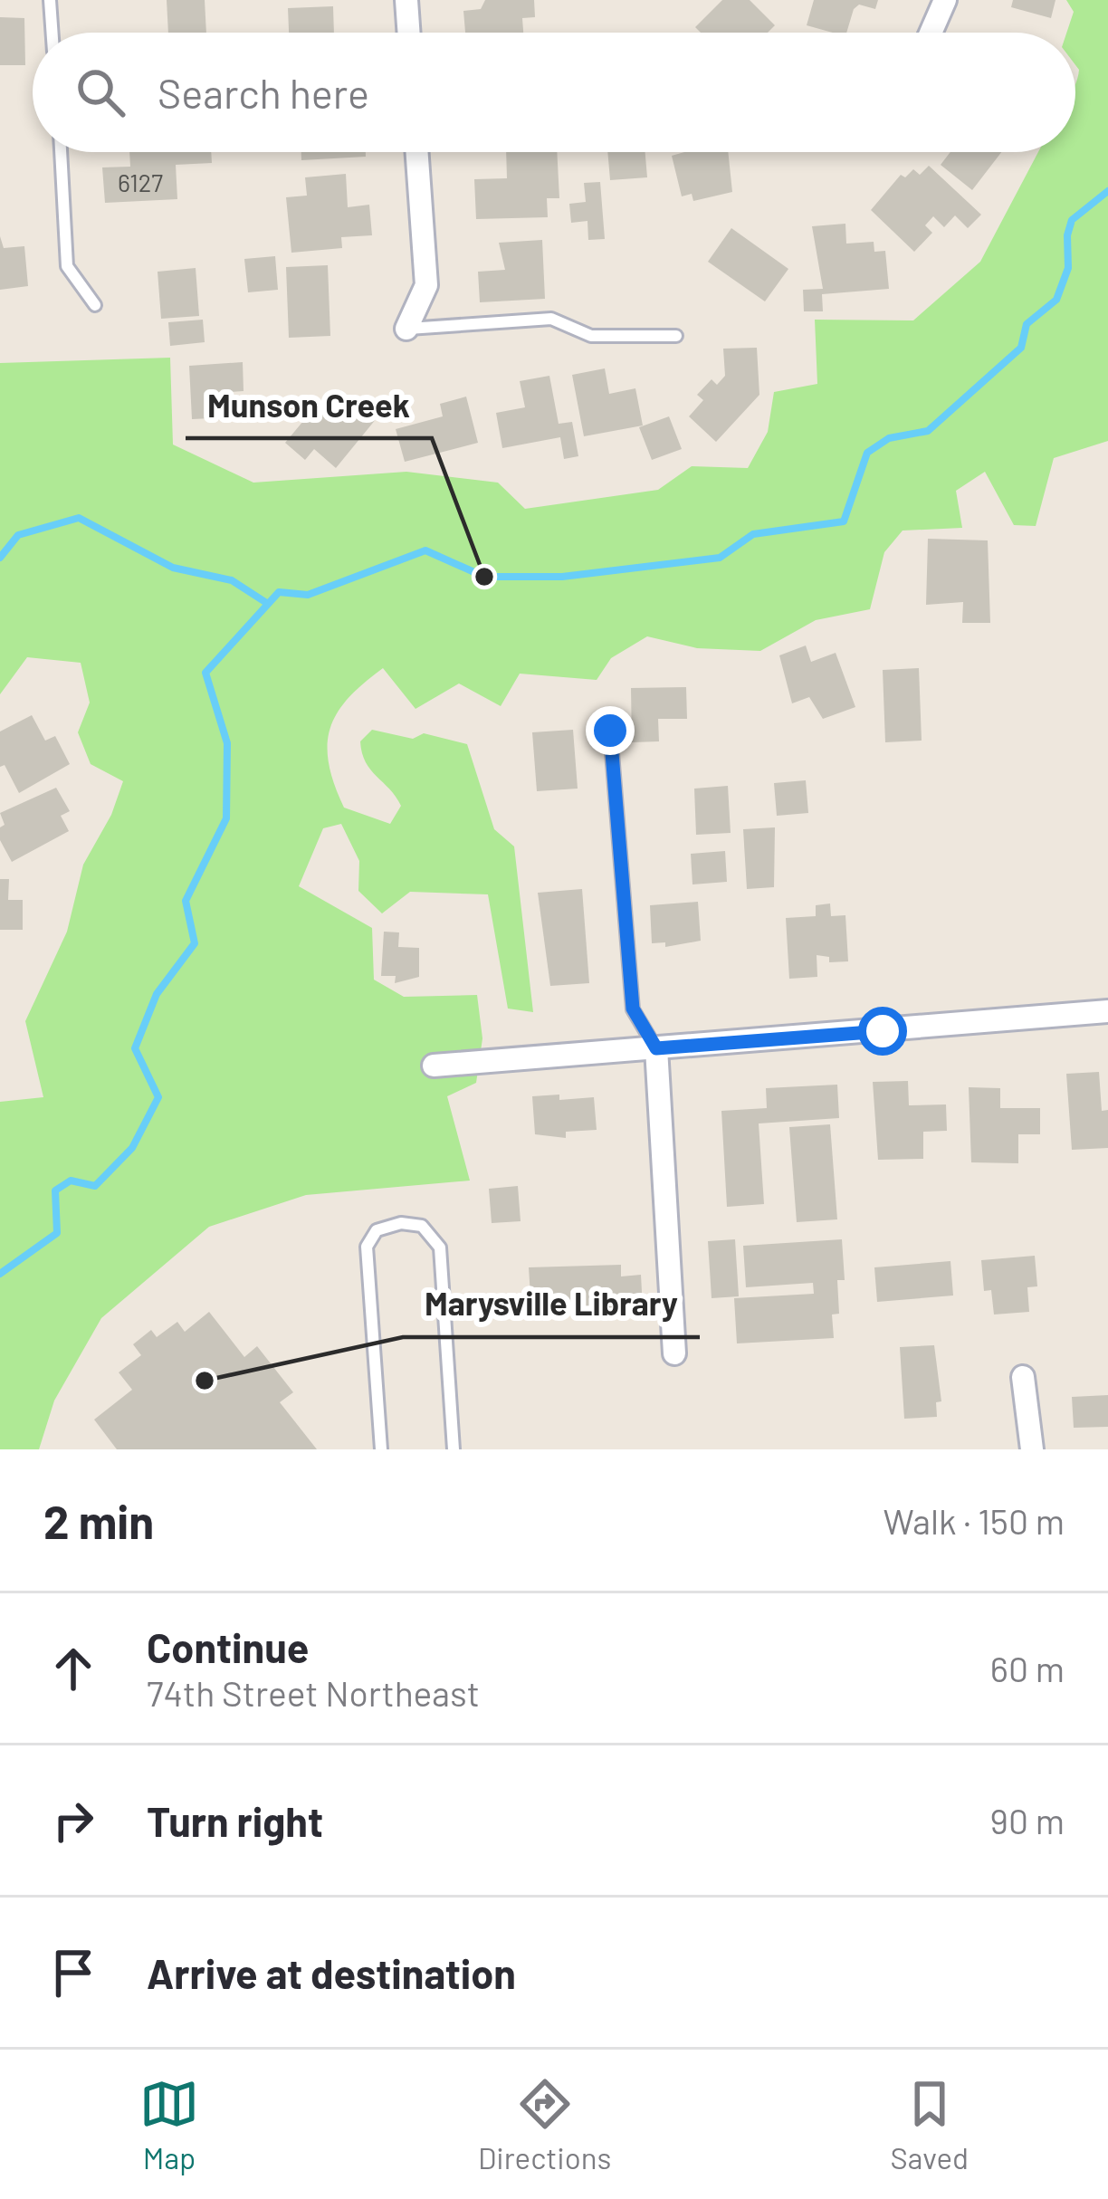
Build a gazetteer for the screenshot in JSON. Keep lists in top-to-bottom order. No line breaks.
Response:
{"places":["Munson Creek","Marysville Library"],"house_numbers":["6127"],"page":{"search":"Search here","heading":["2 min","Walk · 150 m"],"list":[["Continue","74th Street Northeast","60 m"],["Turn right","90 m"],"Arrive at destination"],"nav":["Map","Directions","Saved"]}}
